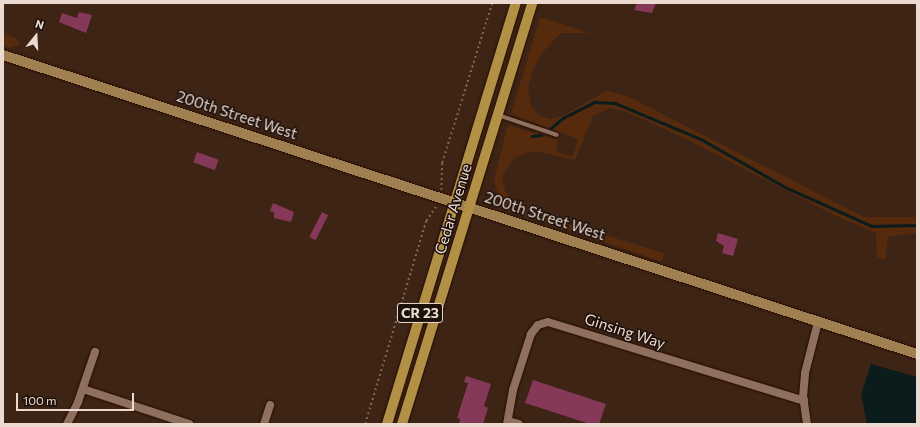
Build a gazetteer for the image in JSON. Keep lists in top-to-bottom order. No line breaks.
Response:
{"streets":{"main road":["Cedar Avenue","CR 23"],"street":["200th Street West","Ginsing Way"]},"crossings":[["200th Street West","Cedar Avenue"]],"scale_bar":"100 m","north":"top"}
